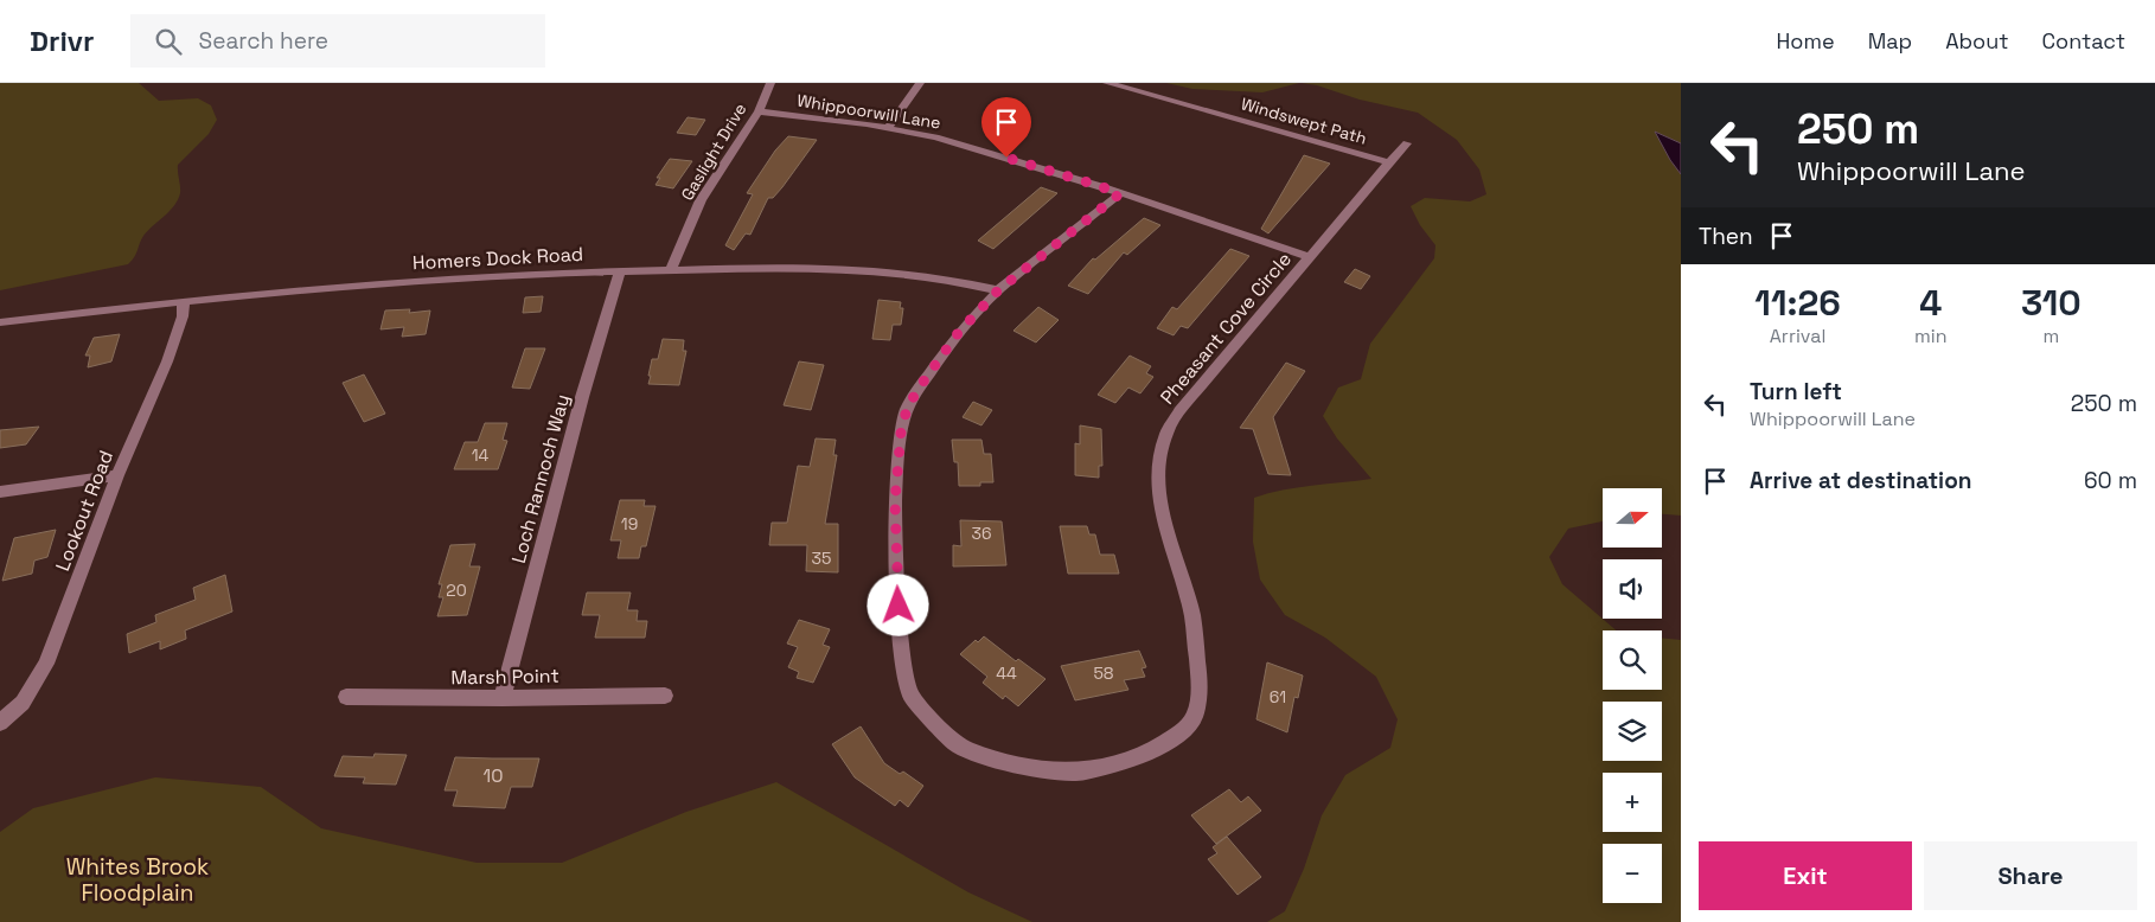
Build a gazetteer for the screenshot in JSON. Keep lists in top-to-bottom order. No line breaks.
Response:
{"streets":{"street":["Whippoorwill Lane","Windswept Path","Gaslight Drive","Homers Dock Road","Pheasant Cove Circle","Loch Rannoch Way","Lookout Road","Marsh Point"]},"crossings":[["Whippoorwill Lane","Gaslight Drive"],["Whippoorwill Lane","Pheasant Cove Circle"],["Windswept Path","Pheasant Cove Circle"],["Gaslight Drive","Homers Dock Road"],["Homers Dock Road","Pheasant Cove Circle"],["Homers Dock Road","Loch Rannoch Way"],["Homers Dock Road","Lookout Road"],["Loch Rannoch Way","Marsh Point"]],"parks":["Whites Brook Floodplain"],"house_numbers":["14","19","36","35","20","44","58","61","10"],"north":"right","page":{"header":"Drivr","search":"Search here","nav":["Home","Map","About","Contact"],"turn":["250 m","Whippoorwill Lane"],"then":"Then","eta":["11:26","Arrival","4","min","310","m"],"list":[{"name":"Turn left","note":"Whippoorwill Lane","value":"250 m"},{"name":"Arrive at destination","value":"60 m"}],"map_buttons":["+","−"],"buttons":["Exit","Share"]}}
